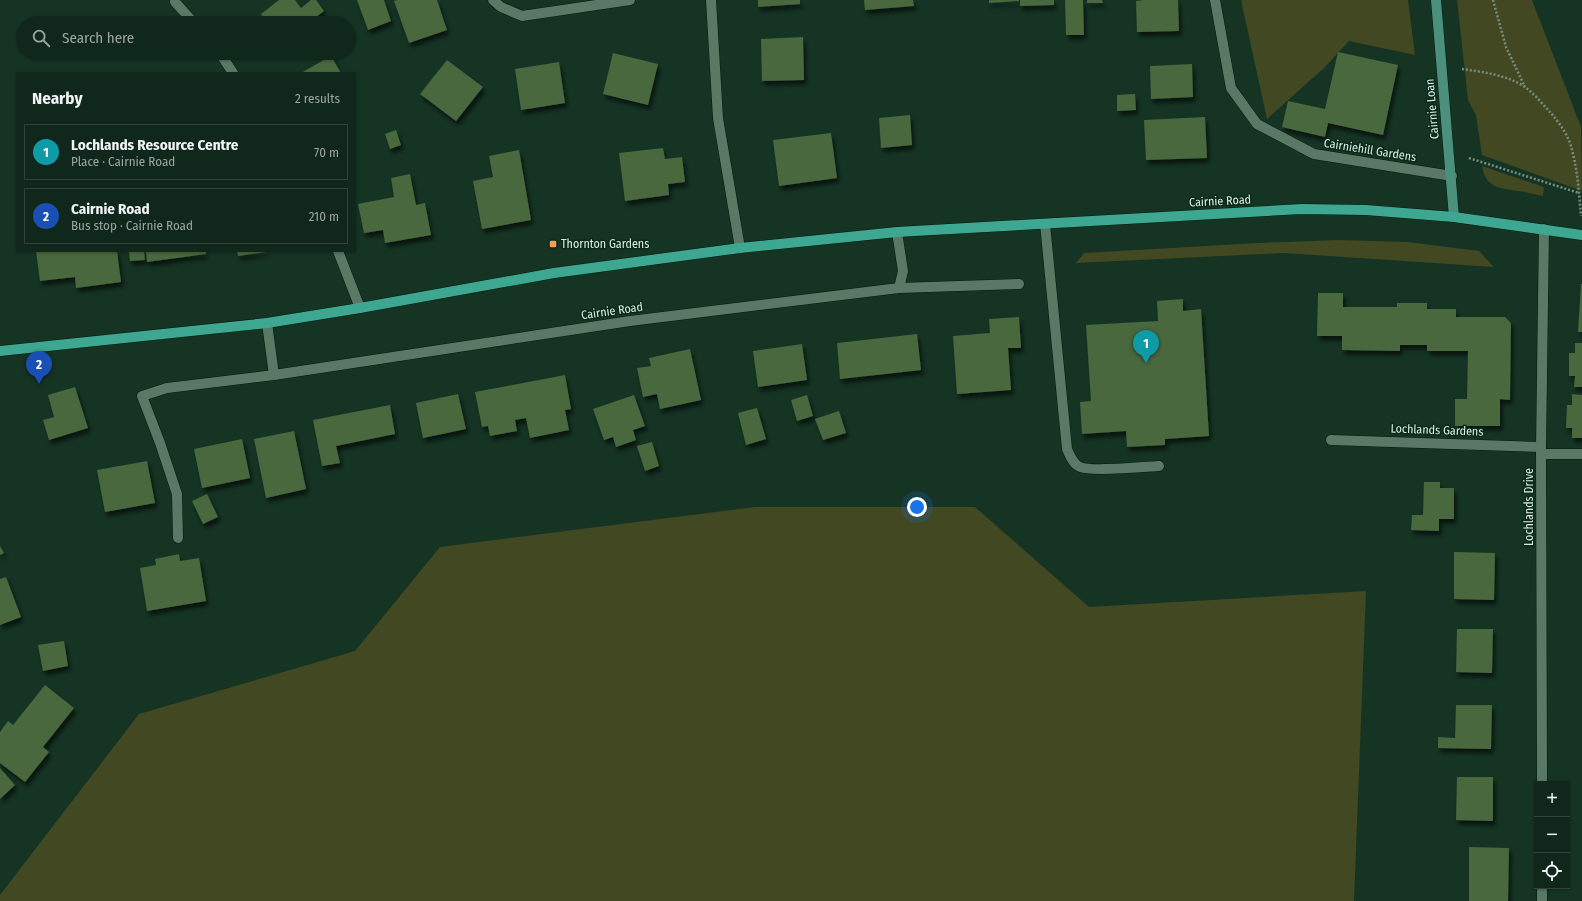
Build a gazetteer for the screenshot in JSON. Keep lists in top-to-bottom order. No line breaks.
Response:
{"streets":{"main road":["Cairnie Road"],"street":["Cairnie Loan","Cairniehill Gardens","Lochlands Gardens","Lochlands Drive"]},"crossings":[["Cairnie Loan","Cairniehill Gardens"],["Cairnie Loan","Cairnie Road"],["Cairnie Road","Lochlands Drive"],["Lochlands Gardens","Lochlands Drive"]],"places":{"transit":["Thornton Gardens"]},"page":{"search":"Search here","heading":["Nearby","2 results"],"list":[{"mark":"1","name":"Lochlands Resource Centre","note":"Place · Cairnie Road","value":"70 m"},{"mark":"2","name":"Cairnie Road","note":"Bus stop · Cairnie Road","value":"210 m"}],"pins":["1","2"],"map_buttons":["+","−"]}}
